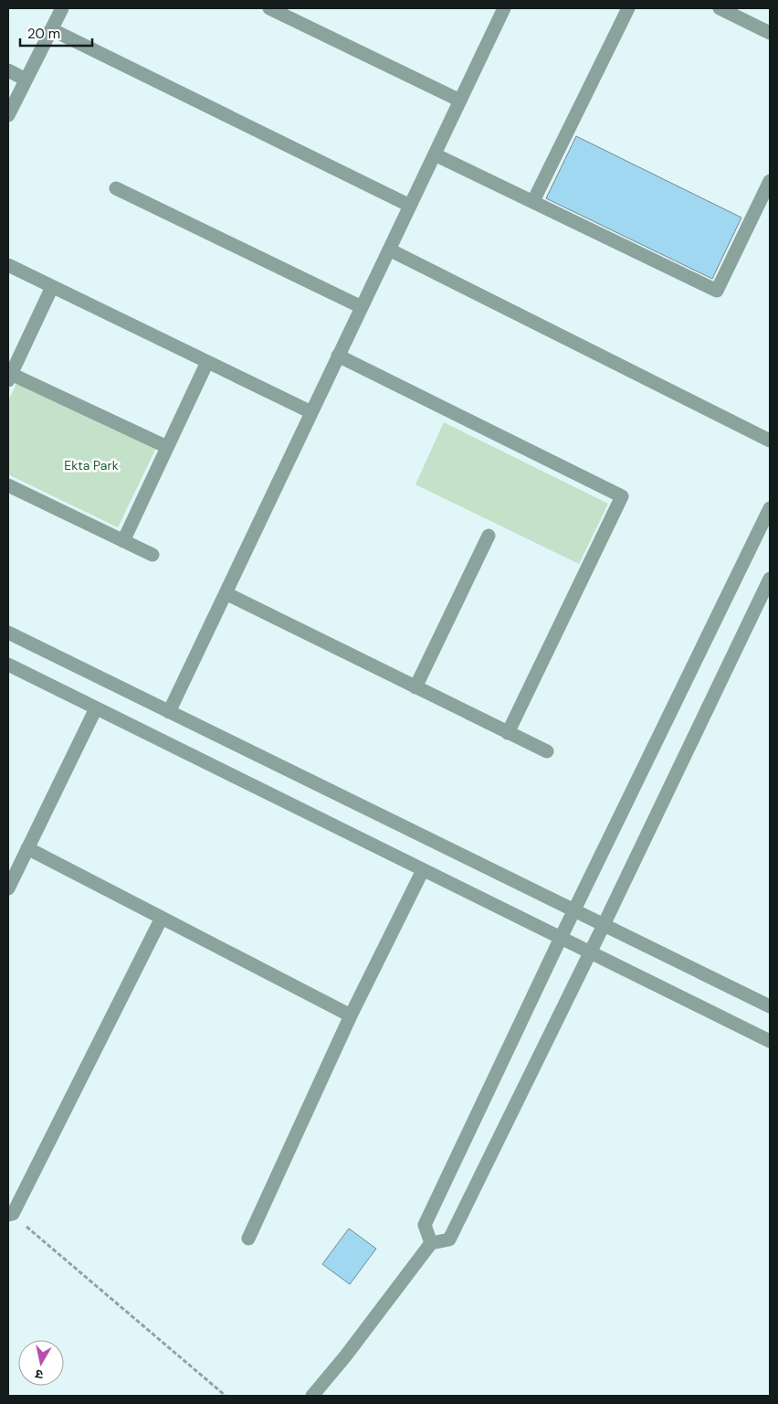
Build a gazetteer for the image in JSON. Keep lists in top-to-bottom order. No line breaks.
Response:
{"parks":["Ekta Park"],"scale_bar":"20 m","north":"bottom"}
